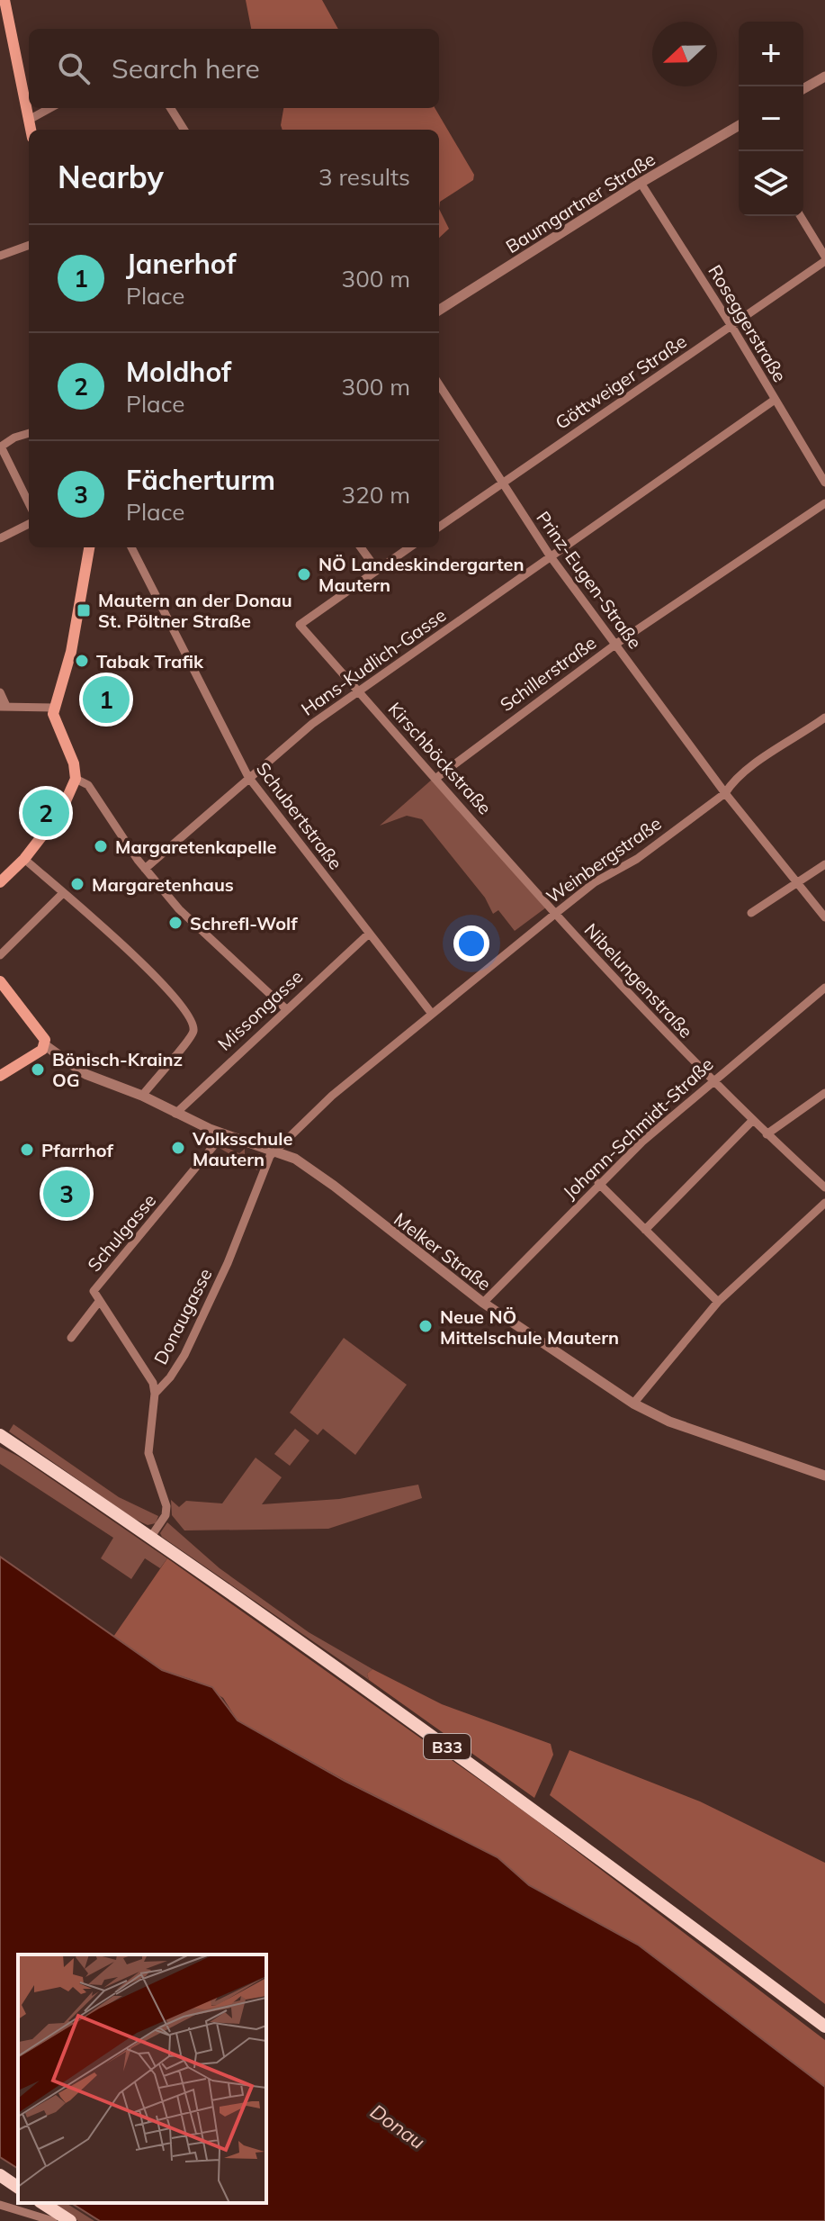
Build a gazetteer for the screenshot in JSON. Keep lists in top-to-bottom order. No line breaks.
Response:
{"streets":{"main road":["B33"],"street":["Baumgartner Straße","Roseggerstraße","Göttweiger Straße","Prinz-Eugen-Straße","Hans-Kudlich-Gasse","Schillerstraße","Kirschböckstraße","Schubertstraße","Weinbergstraße","Nibelungenstraße","Missongasse","Johann-Schmidt-Straße","Schulgasse","Melker Straße","Donaugasse"]},"crossings":[["Baumgartner Straße","Roseggerstraße"],["Roseggerstraße","Göttweiger Straße"],["Roseggerstraße","Hans-Kudlich-Gasse"],["Göttweiger Straße","Prinz-Eugen-Straße"],["Prinz-Eugen-Straße","Hans-Kudlich-Gasse"],["Prinz-Eugen-Straße","Schillerstraße"],["Prinz-Eugen-Straße","Weinbergstraße"],["Hans-Kudlich-Gasse","Kirschböckstraße"],["Hans-Kudlich-Gasse","Schubertstraße"],["Schillerstraße","Kirschböckstraße"],["Kirschböckstraße","Weinbergstraße"],["Kirschböckstraße","Nibelungenstraße"],["Schubertstraße","Weinbergstraße"],["Schubertstraße","Missongasse"],["Weinbergstraße","Nibelungenstraße"],["Weinbergstraße","Melker Straße"],["Weinbergstraße","Donaugasse"],["Nibelungenstraße","Johann-Schmidt-Straße"],["Missongasse","Melker Straße"],["Johann-Schmidt-Straße","Melker Straße"],["Schulgasse","Melker Straße"],["Schulgasse","Donaugasse"],["Melker Straße","Donaugasse"]],"water":["Donau"],"places":{"other":["NÖ Landeskindergarten Mautern","Tabak Trafik","Margaretenkapelle","Margaretenhaus","Schrefl-Wolf","Bönisch-Krainz OG","Volksschule Mautern","Pfarrhof","Neue NÖ Mittelschule Mautern"],"transit":["Mautern an der Donau St. Pöltner Straße"]},"north":"left","page":{"map_buttons":["+","−"],"search":"Search here","heading":["Nearby","3 results"],"list":[{"mark":"1","name":"Janerhof","note":"Place","value":"300 m"},{"mark":"2","name":"Moldhof","note":"Place","value":"300 m"},{"mark":"3","name":"Fächerturm","note":"Place","value":"320 m"}],"pins":["1","2","3"]}}
